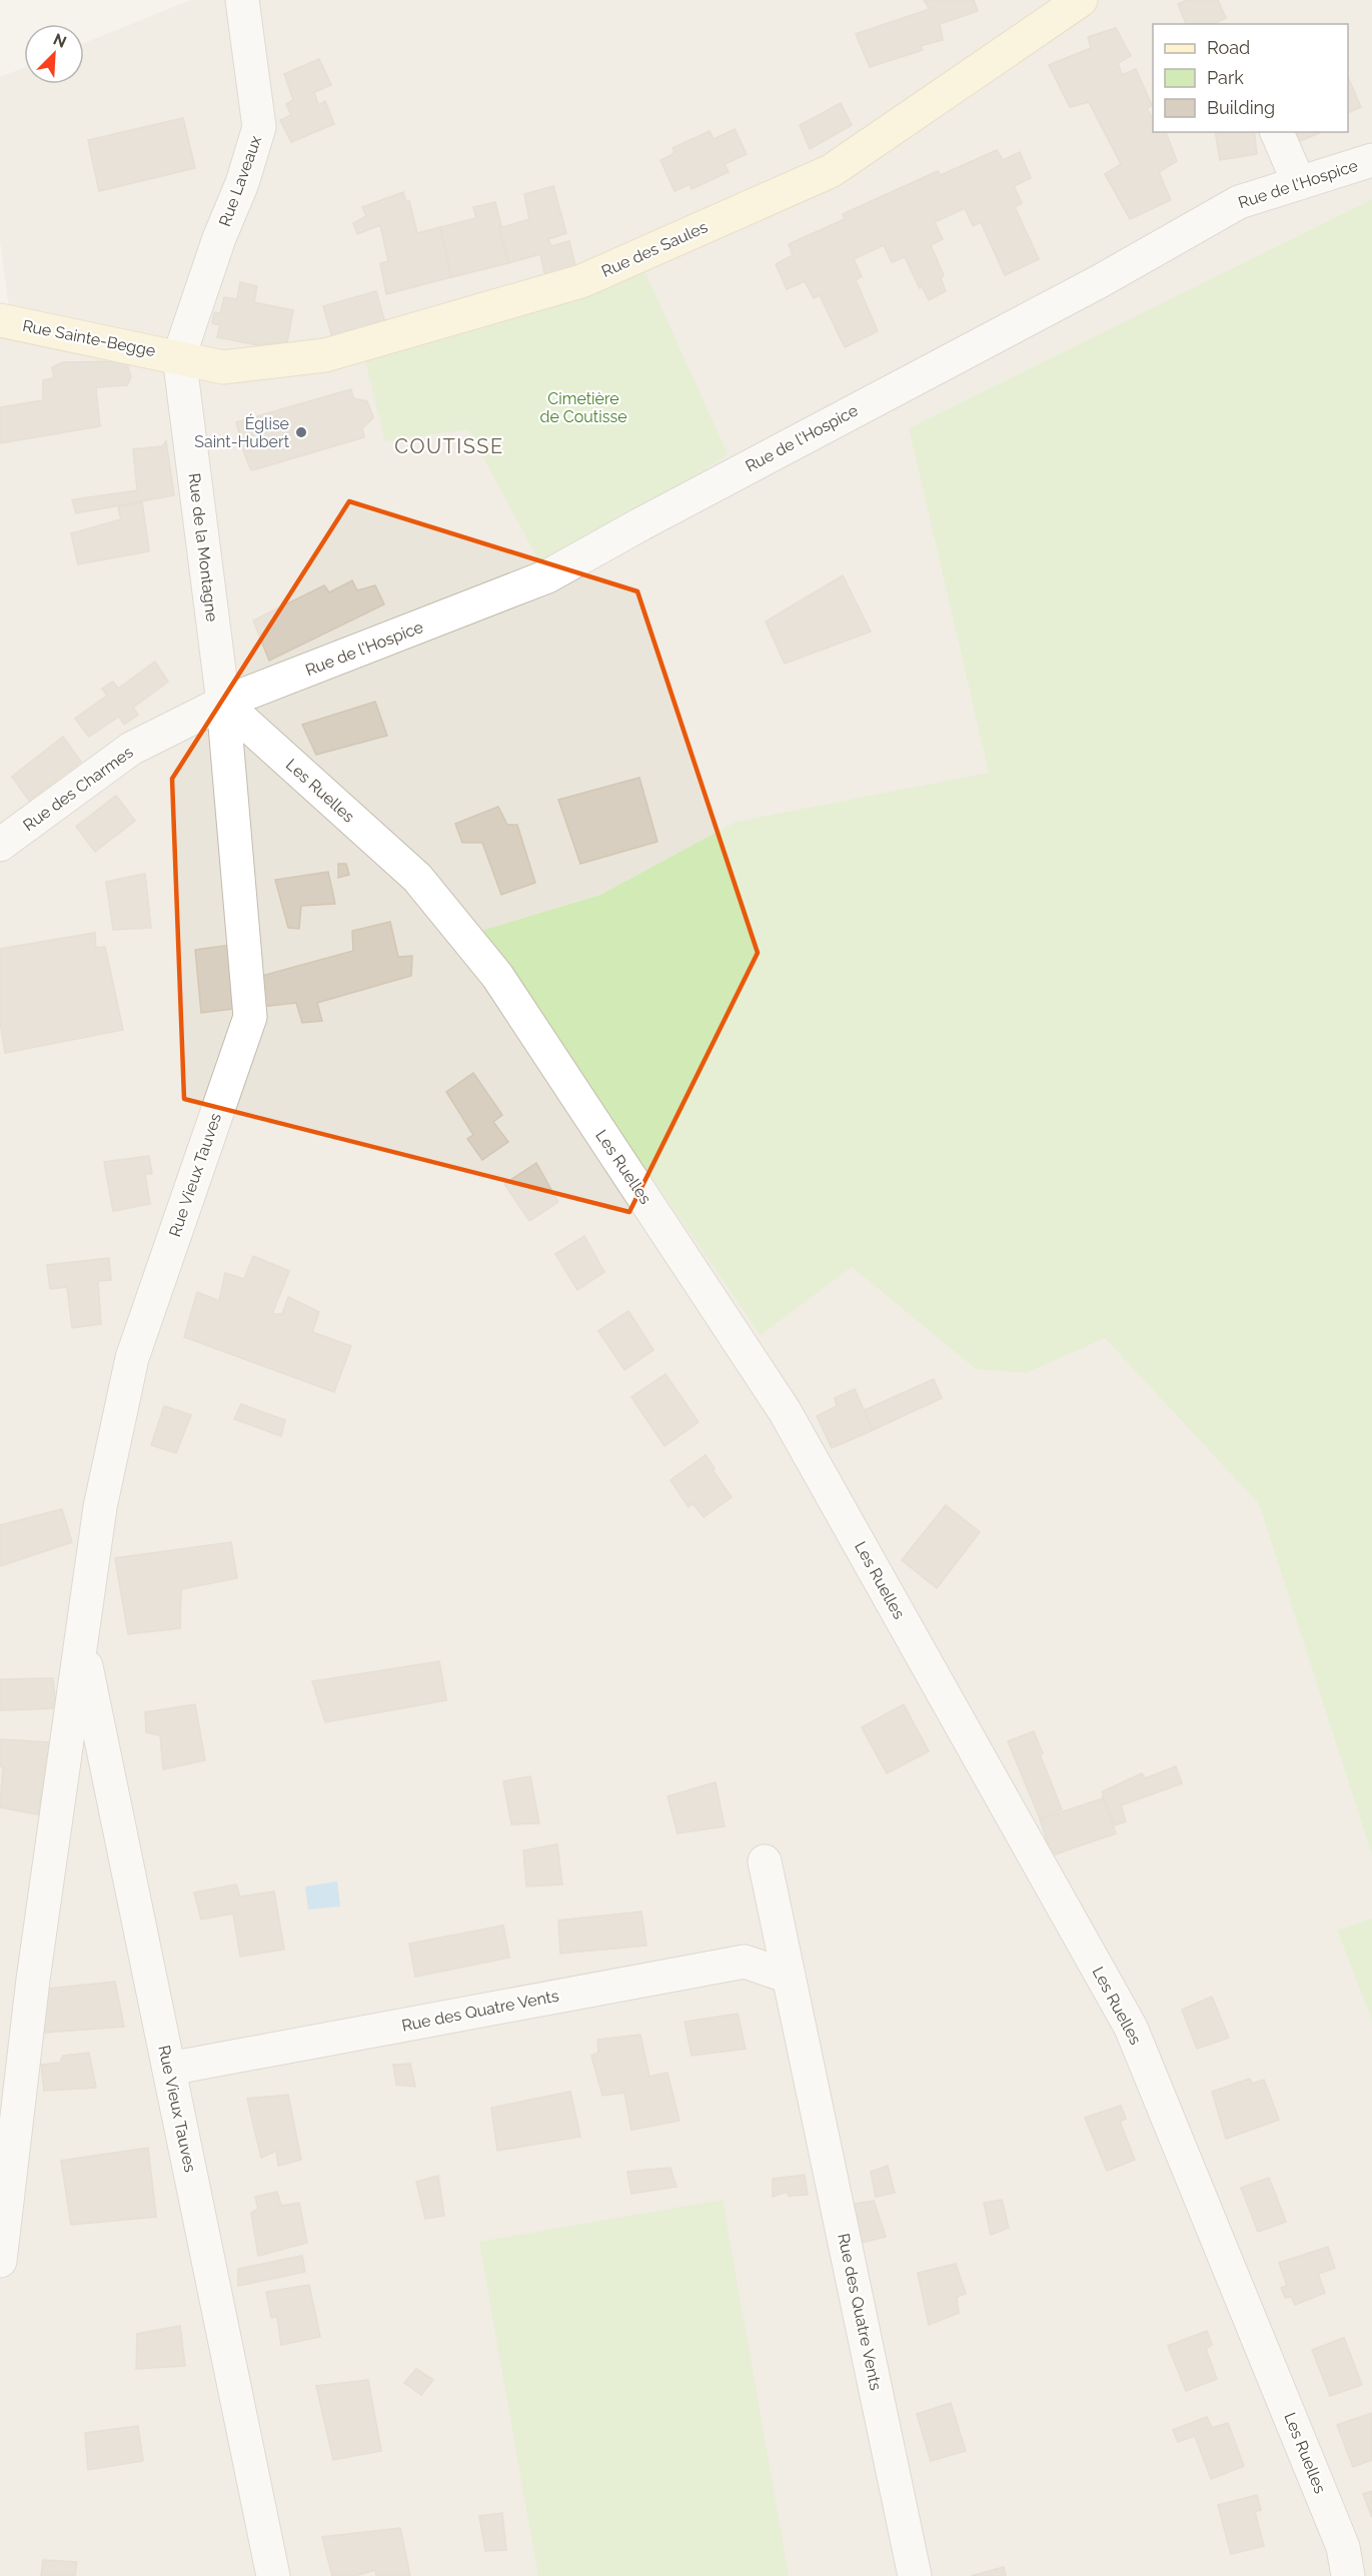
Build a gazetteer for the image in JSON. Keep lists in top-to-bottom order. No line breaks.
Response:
{"streets":{"street":["Rue Laveaux","Rue de l'Hospice","Rue des Saules","Rue Sainte-Begge","Rue de la Montagne","Rue des Charmes","Les Ruelles","Rue Vieux Tauves","Rue des Quatre Vents"]},"crossings":[["Rue Laveaux","Rue des Saules"],["Rue Laveaux","Rue Sainte-Begge"],["Rue Laveaux","Rue de la Montagne"],["Rue de l'Hospice","Rue de la Montagne"],["Rue de l'Hospice","Rue des Charmes"],["Rue de l'Hospice","Les Ruelles"],["Rue de l'Hospice","Rue Vieux Tauves"],["Rue des Saules","Rue Sainte-Begge"],["Rue des Saules","Rue de la Montagne"],["Rue Sainte-Begge","Rue de la Montagne"],["Rue de la Montagne","Rue des Charmes"],["Rue de la Montagne","Les Ruelles"],["Rue de la Montagne","Rue Vieux Tauves"],["Rue des Charmes","Les Ruelles"],["Rue des Charmes","Rue Vieux Tauves"],["Les Ruelles","Rue Vieux Tauves"],["Rue Vieux Tauves","Rue des Quatre Vents"]],"districts":["COUTISSE"],"parks":["Cimetière de Coutisse"],"places":["Église Saint-Hubert"],"legend":["Road","Park","Building"],"north":"top right"}
